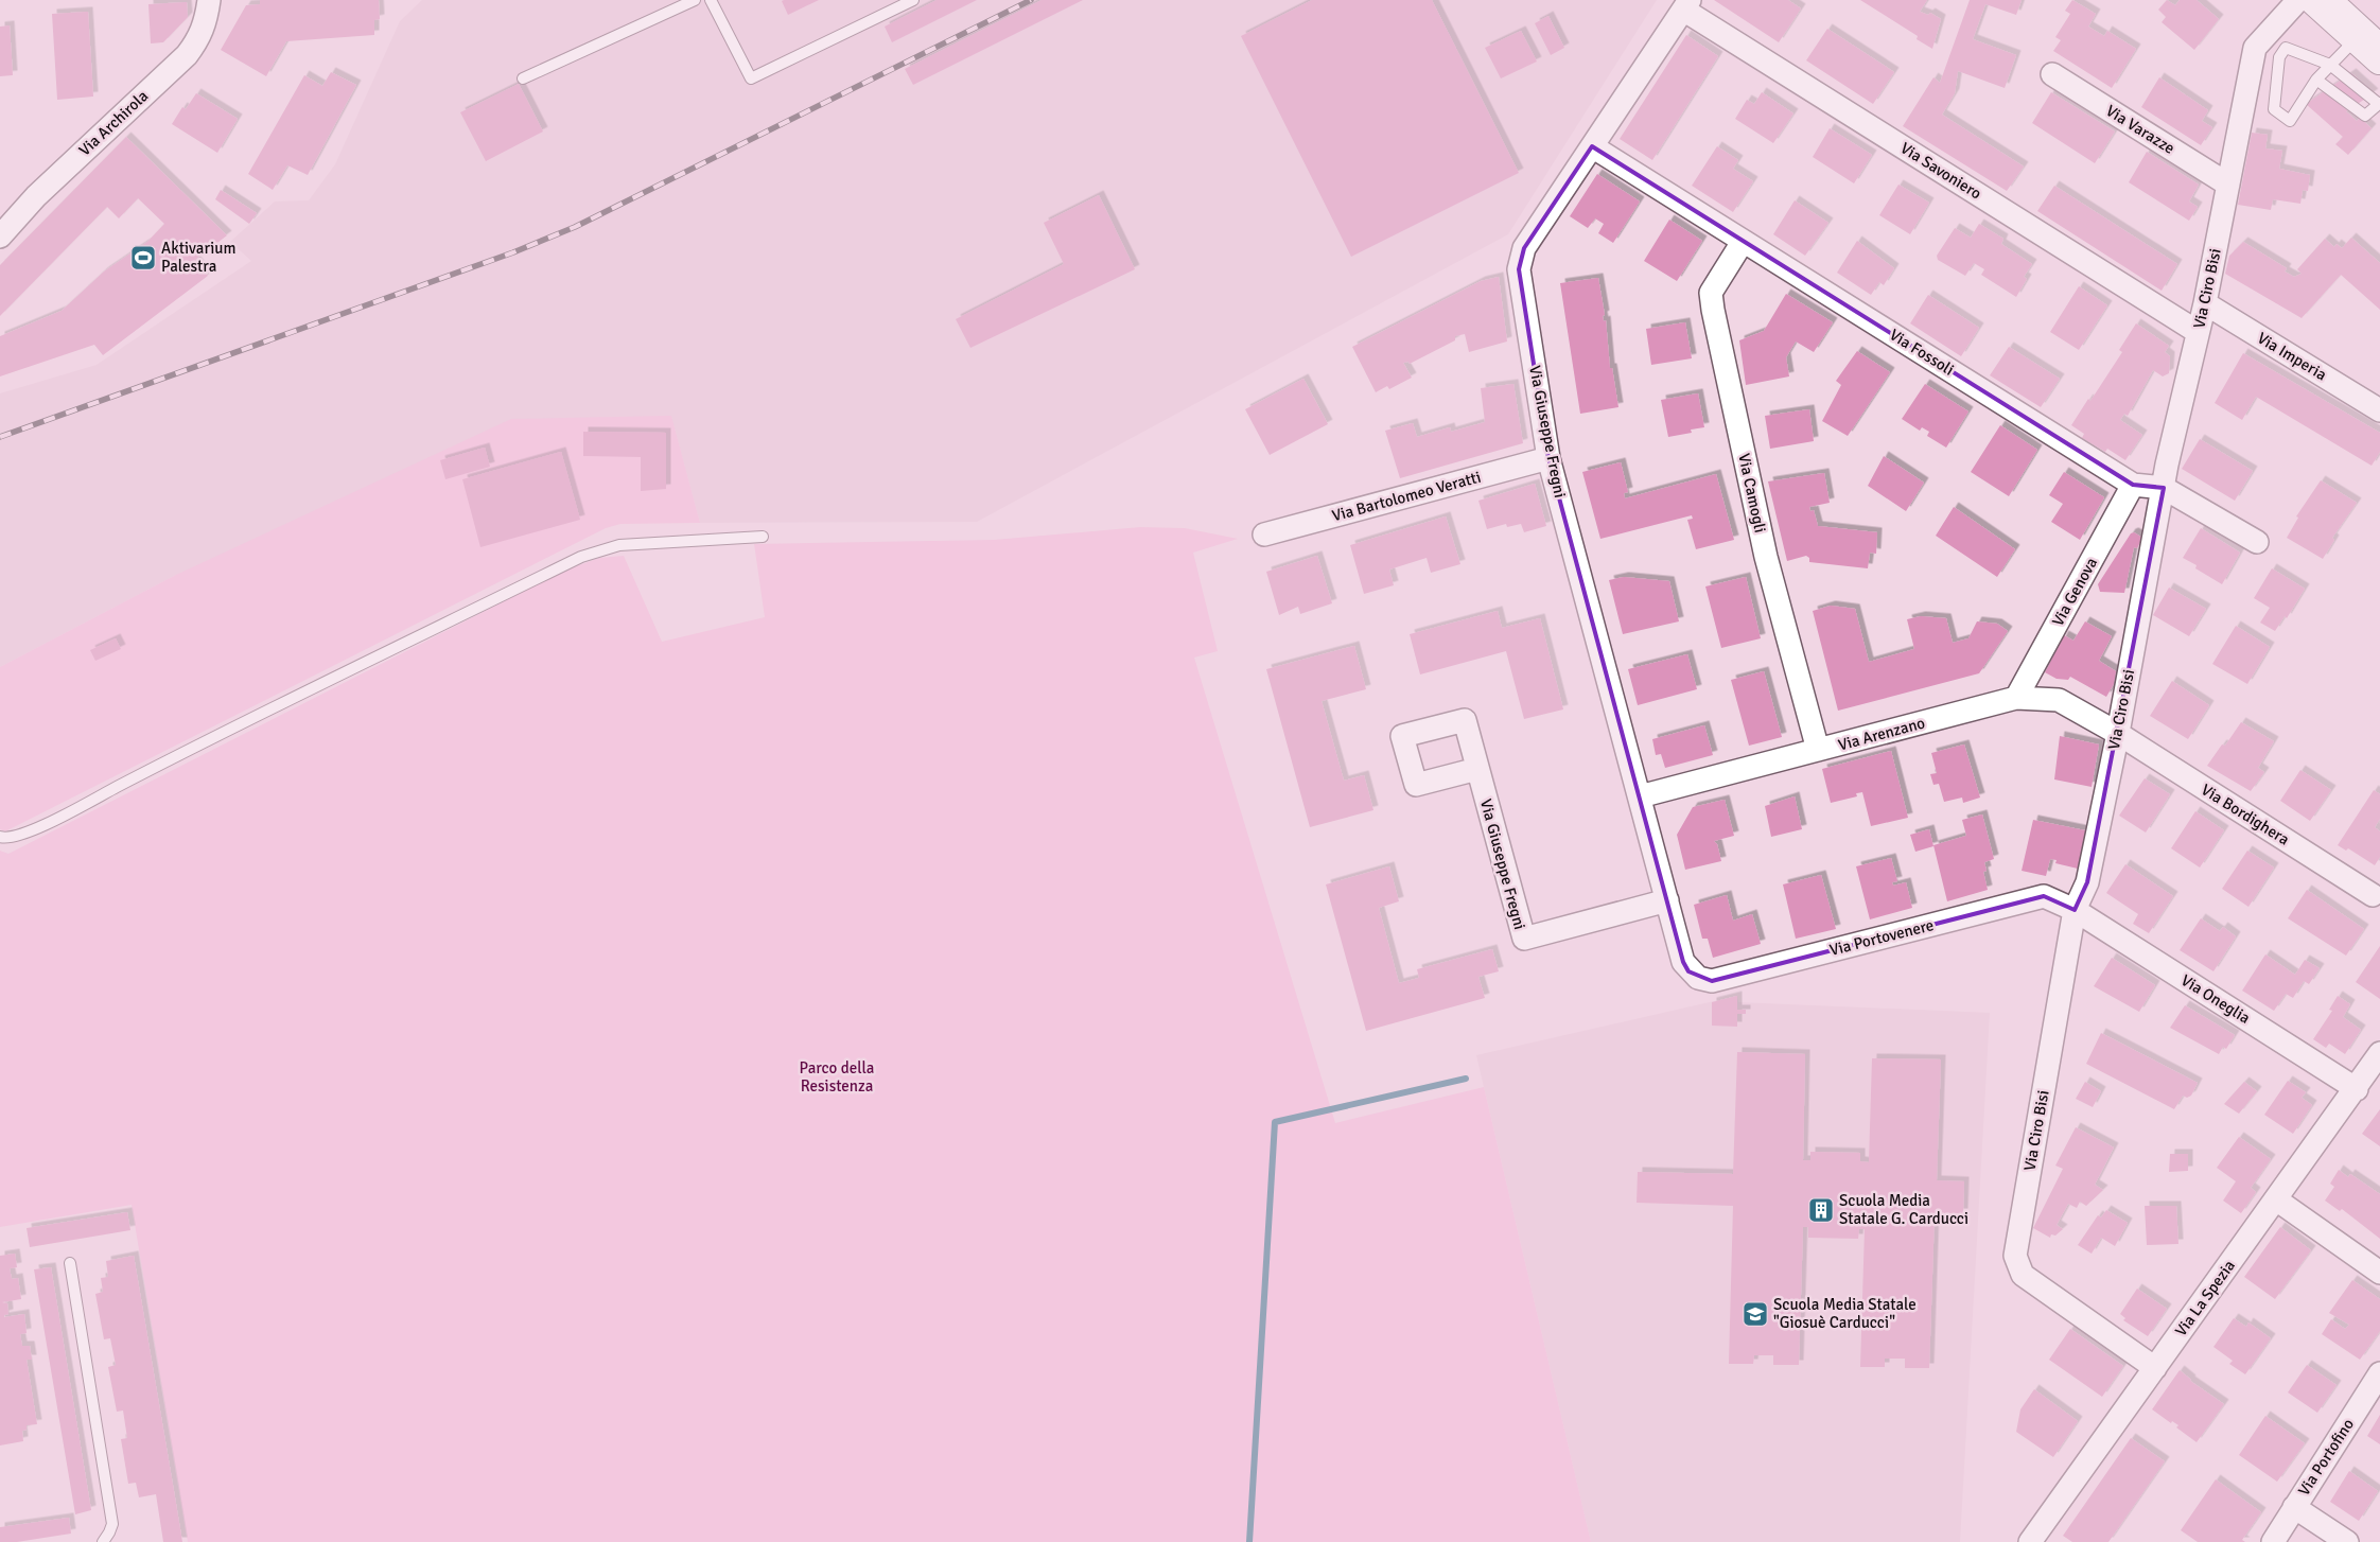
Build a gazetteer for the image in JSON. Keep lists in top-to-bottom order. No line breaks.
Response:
{"streets":{"street":["Via Archirola","Via Varazze","Via Savoniero","Via Ciro Bisi","Via Fossoli","Via Imperia","Via Giuseppe Fregni","Via Camogli","Via Bartolomeo Veratti","Via Genova","Via Arenzano","Via Bordighera","Via Portovenere","Via Oneglia","Via La Spezia","Via Portofino"]},"crossings":[["Via Varazze","Via Ciro Bisi"],["Via Savoniero","Via Ciro Bisi"],["Via Savoniero","Via Giuseppe Fregni"],["Via Ciro Bisi","Via Fossoli"],["Via Ciro Bisi","Via Imperia"],["Via Ciro Bisi","Via Arenzano"],["Via Ciro Bisi","Via Bordighera"],["Via Ciro Bisi","Via Portovenere"],["Via Ciro Bisi","Via Oneglia"],["Via Ciro Bisi","Via La Spezia"],["Via Fossoli","Via Giuseppe Fregni"],["Via Fossoli","Via Camogli"],["Via Fossoli","Via Genova"],["Via Giuseppe Fregni","Via Bartolomeo Veratti"],["Via Giuseppe Fregni","Via Arenzano"],["Via Giuseppe Fregni","Via Portovenere"],["Via Camogli","Via Arenzano"],["Via Genova","Via Arenzano"],["Via Arenzano","Via Bordighera"],["Via Portovenere","Via Oneglia"],["Via Oneglia","Via La Spezia"]],"parks":["Parco della Resistenza"],"places":{"sports":["Aktivarium Palestra"],"building":["Scuola Media Statale G. Carducci"],"school or university":["Scuola Media Statale \"Giosuè Carducci\""]}}
